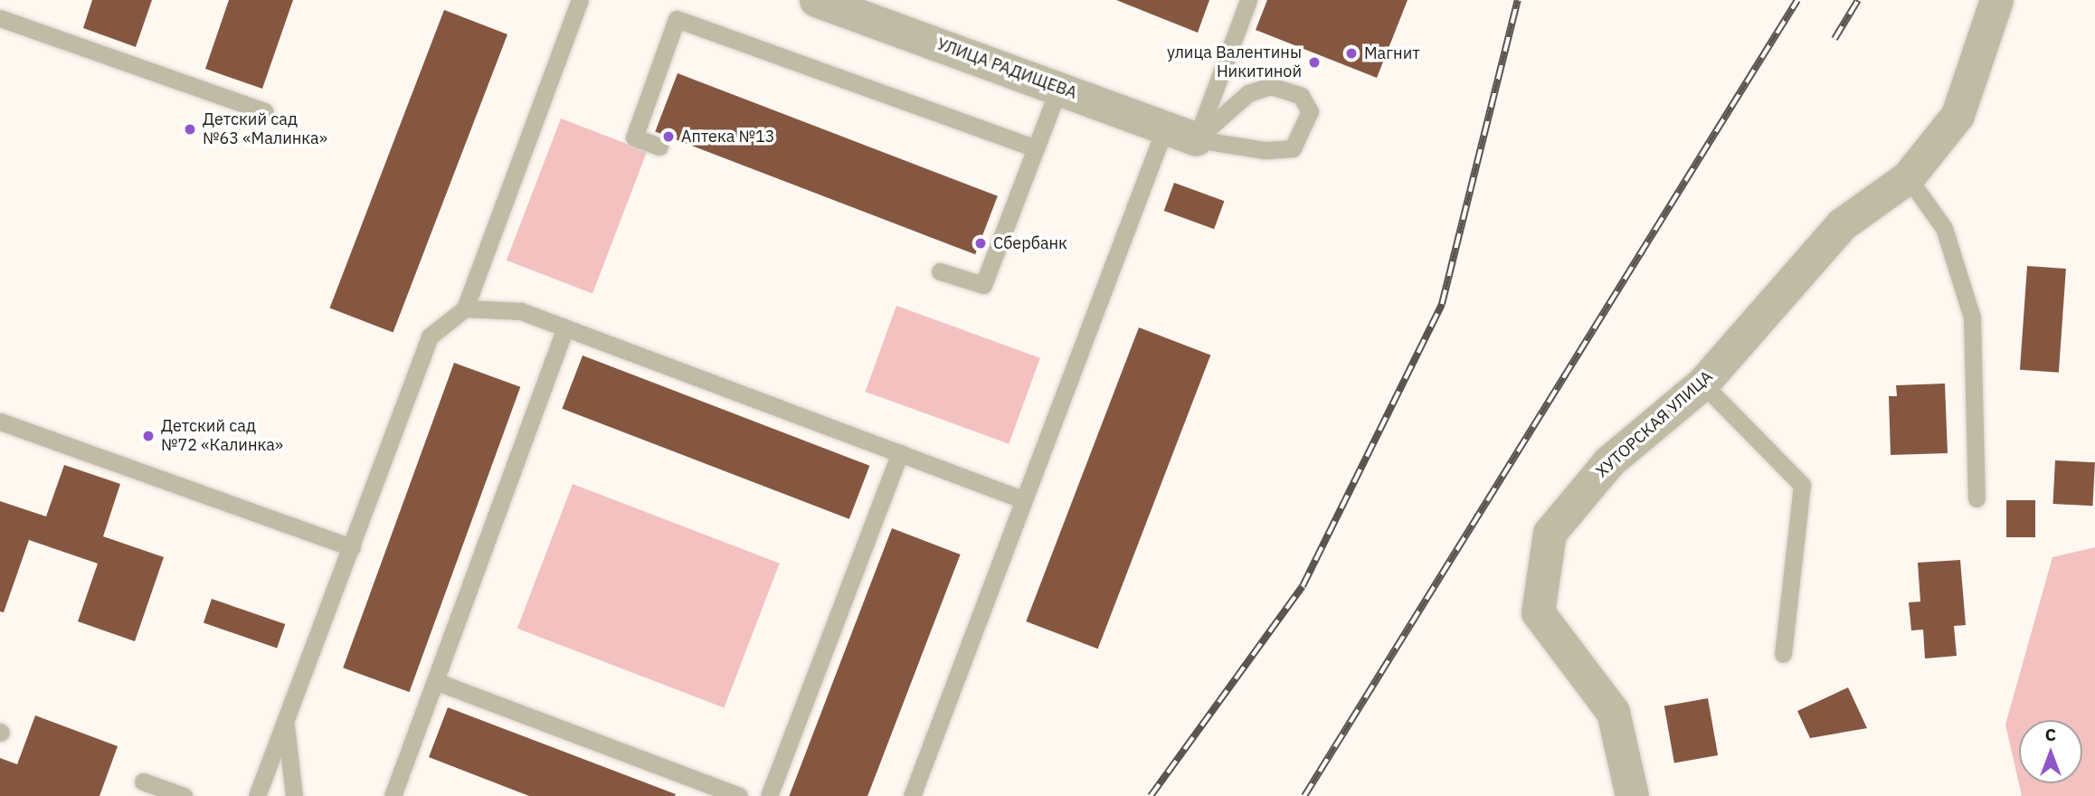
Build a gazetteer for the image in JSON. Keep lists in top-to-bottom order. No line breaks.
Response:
{"streets":{"street":["УЛИЦА РАДИЩЕВА","ХУТОРСКАЯ УЛИЦА"]},"places":["Магнит","улица Валентины Никитиной","Детский сад №63 «Малинка»","Аптека №13","Сбербанк","Детский сад №72 «Калинка»"],"north":"top"}
